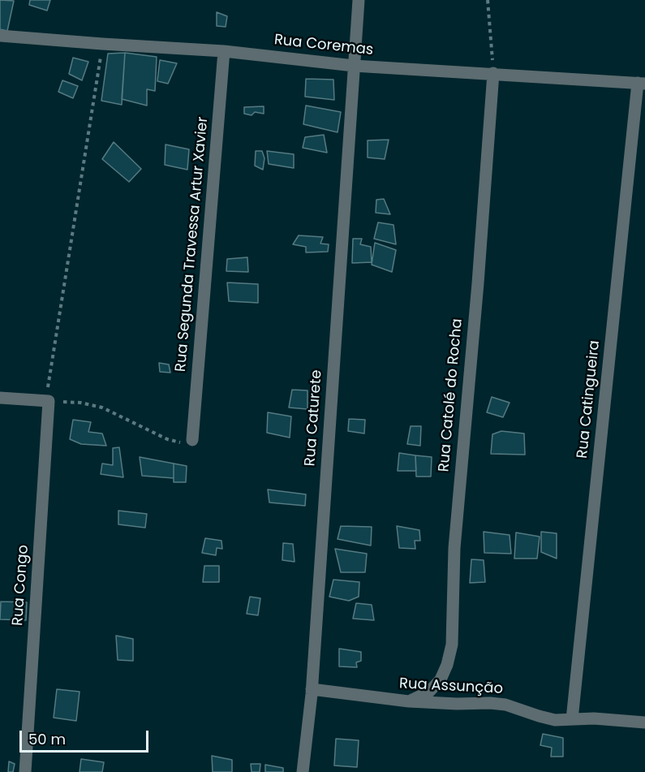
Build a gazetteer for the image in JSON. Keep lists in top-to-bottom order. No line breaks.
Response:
{"streets":{"street":["Rua Coremas","Rua Segunda Travessa Artur Xavier","Rua Catolé do Rocha","Rua Catingueira","Rua Caturete","Rua Congo","Rua Assunção"]},"crossings":[["Rua Coremas","Rua Segunda Travessa Artur Xavier"],["Rua Coremas","Rua Catolé do Rocha"],["Rua Coremas","Rua Catingueira"],["Rua Coremas","Rua Caturete"],["Rua Catolé do Rocha","Rua Assunção"],["Rua Catingueira","Rua Assunção"],["Rua Caturete","Rua Assunção"]],"scale_bar":"50 m"}
